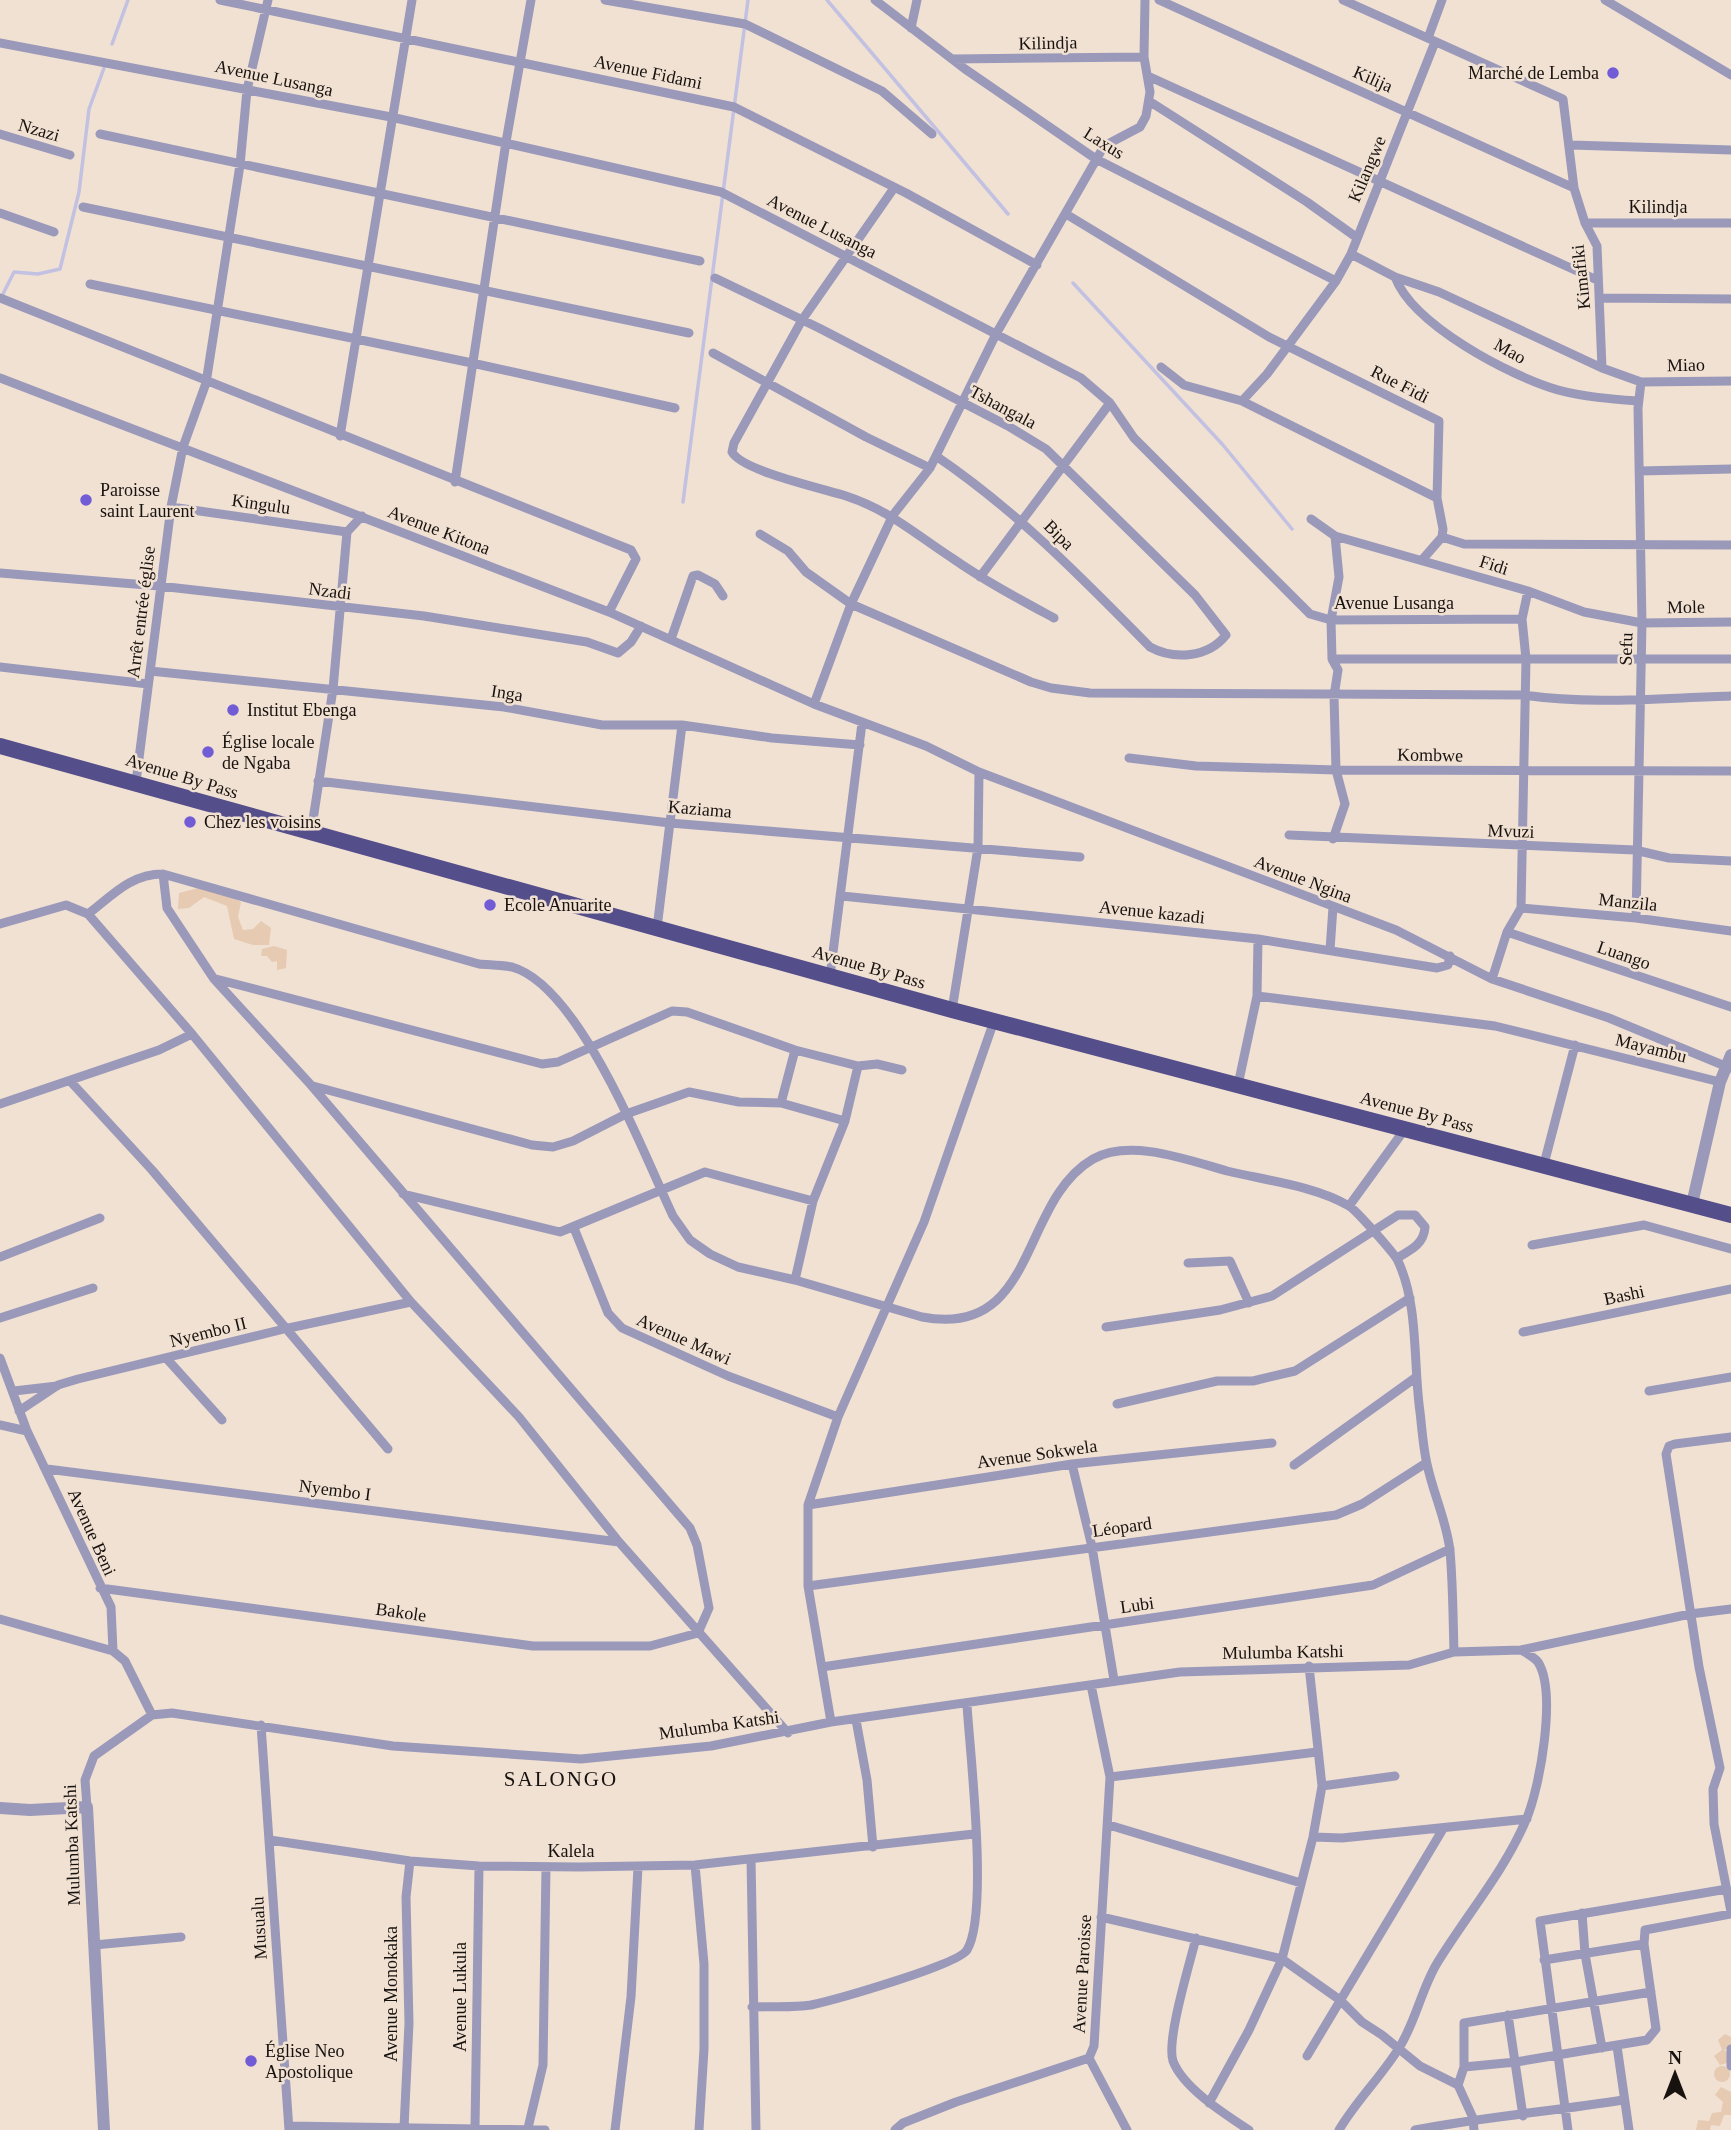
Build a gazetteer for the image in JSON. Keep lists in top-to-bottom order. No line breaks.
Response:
{"streets":{"highway":["Avenue By Pass"],"street":["Kilindja","Avenue Fidami","Avenue Lusanga","Kilija","Nzazi","Laxus","Kilangwe","Kimafiki","Mao","Miao","Rue Fidi","Tshangala","Kingulu","Avenue Kitona","Bipa","Fidi","Nzadi","Mole","Arrêt entrée église","Sefu","Inga","Kombwe","Kaziama","Mvuzi","Avenue Ngina","Manzila","Avenue kazadi","Luango","Mayambu","Bashi","Nyembo II","Avenue Mawi","Avenue Sokwela","Nyembo I","Léopard","Avenue Beni","Lubi","Bakole","Mulumba Katshi","Kalela","Musualu","Avenue Paroisse","Avenue Monokaka","Avenue Lukula"]},"crossings":[["Kilindja","Laxus"],["Kilindja","Kimafiki"],["Avenue Fidami","Arrêt entrée église"],["Avenue Lusanga","Arrêt entrée église"],["Kilija","Kilangwe"],["Kilija","Kimafiki"],["Laxus","Kilangwe"],["Kilangwe","Kimafiki"],["Kilangwe","Mao"],["Kilangwe","Rue Fidi"],["Kimafiki","Mao"],["Mao","Miao"],["Mao","Sefu"],["Miao","Sefu"],["Tshangala","Bipa"],["Kingulu","Arrêt entrée église"],["Avenue Kitona","Nzadi"],["Avenue Kitona","Arrêt entrée église"],["Avenue Kitona","Avenue Ngina"],["Fidi","Mole"],["Fidi","Sefu"],["Nzadi","Arrêt entrée église"],["Mole","Sefu"],["Arrêt entrée église","Inga"],["Arrêt entrée église","Avenue By Pass"],["Sefu","Kombwe"],["Sefu","Mvuzi"],["Sefu","Manzila"],["Avenue Ngina","Avenue kazadi"],["Nyembo II","Avenue Beni"],["Nyembo I","Avenue Beni"],["Avenue Beni","Bakole"],["Mulumba Katshi","Musualu"],["Mulumba Katshi","Avenue Paroisse"],["Kalela","Musualu"],["Kalela","Avenue Monokaka"],["Kalela","Avenue Lukula"]],"districts":["SALONGO"],"places":["Marché de Lemba","Paroisse saint Laurent","Institut Ebenga","Église locale de Ngaba","Chez les voisins","Ecole Anuarite","Église Neo Apostolique"],"north":"top"}
